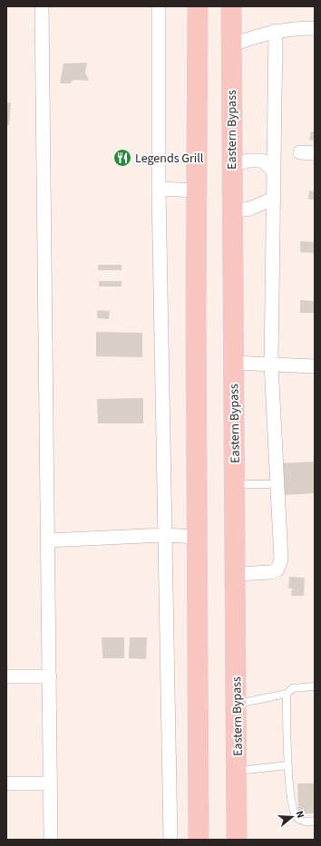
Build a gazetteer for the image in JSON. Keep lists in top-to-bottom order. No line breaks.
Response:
{"streets":{"main road":["Eastern Bypass"]},"places":{"restaurant":["Legends Grill"]},"north":"right"}
